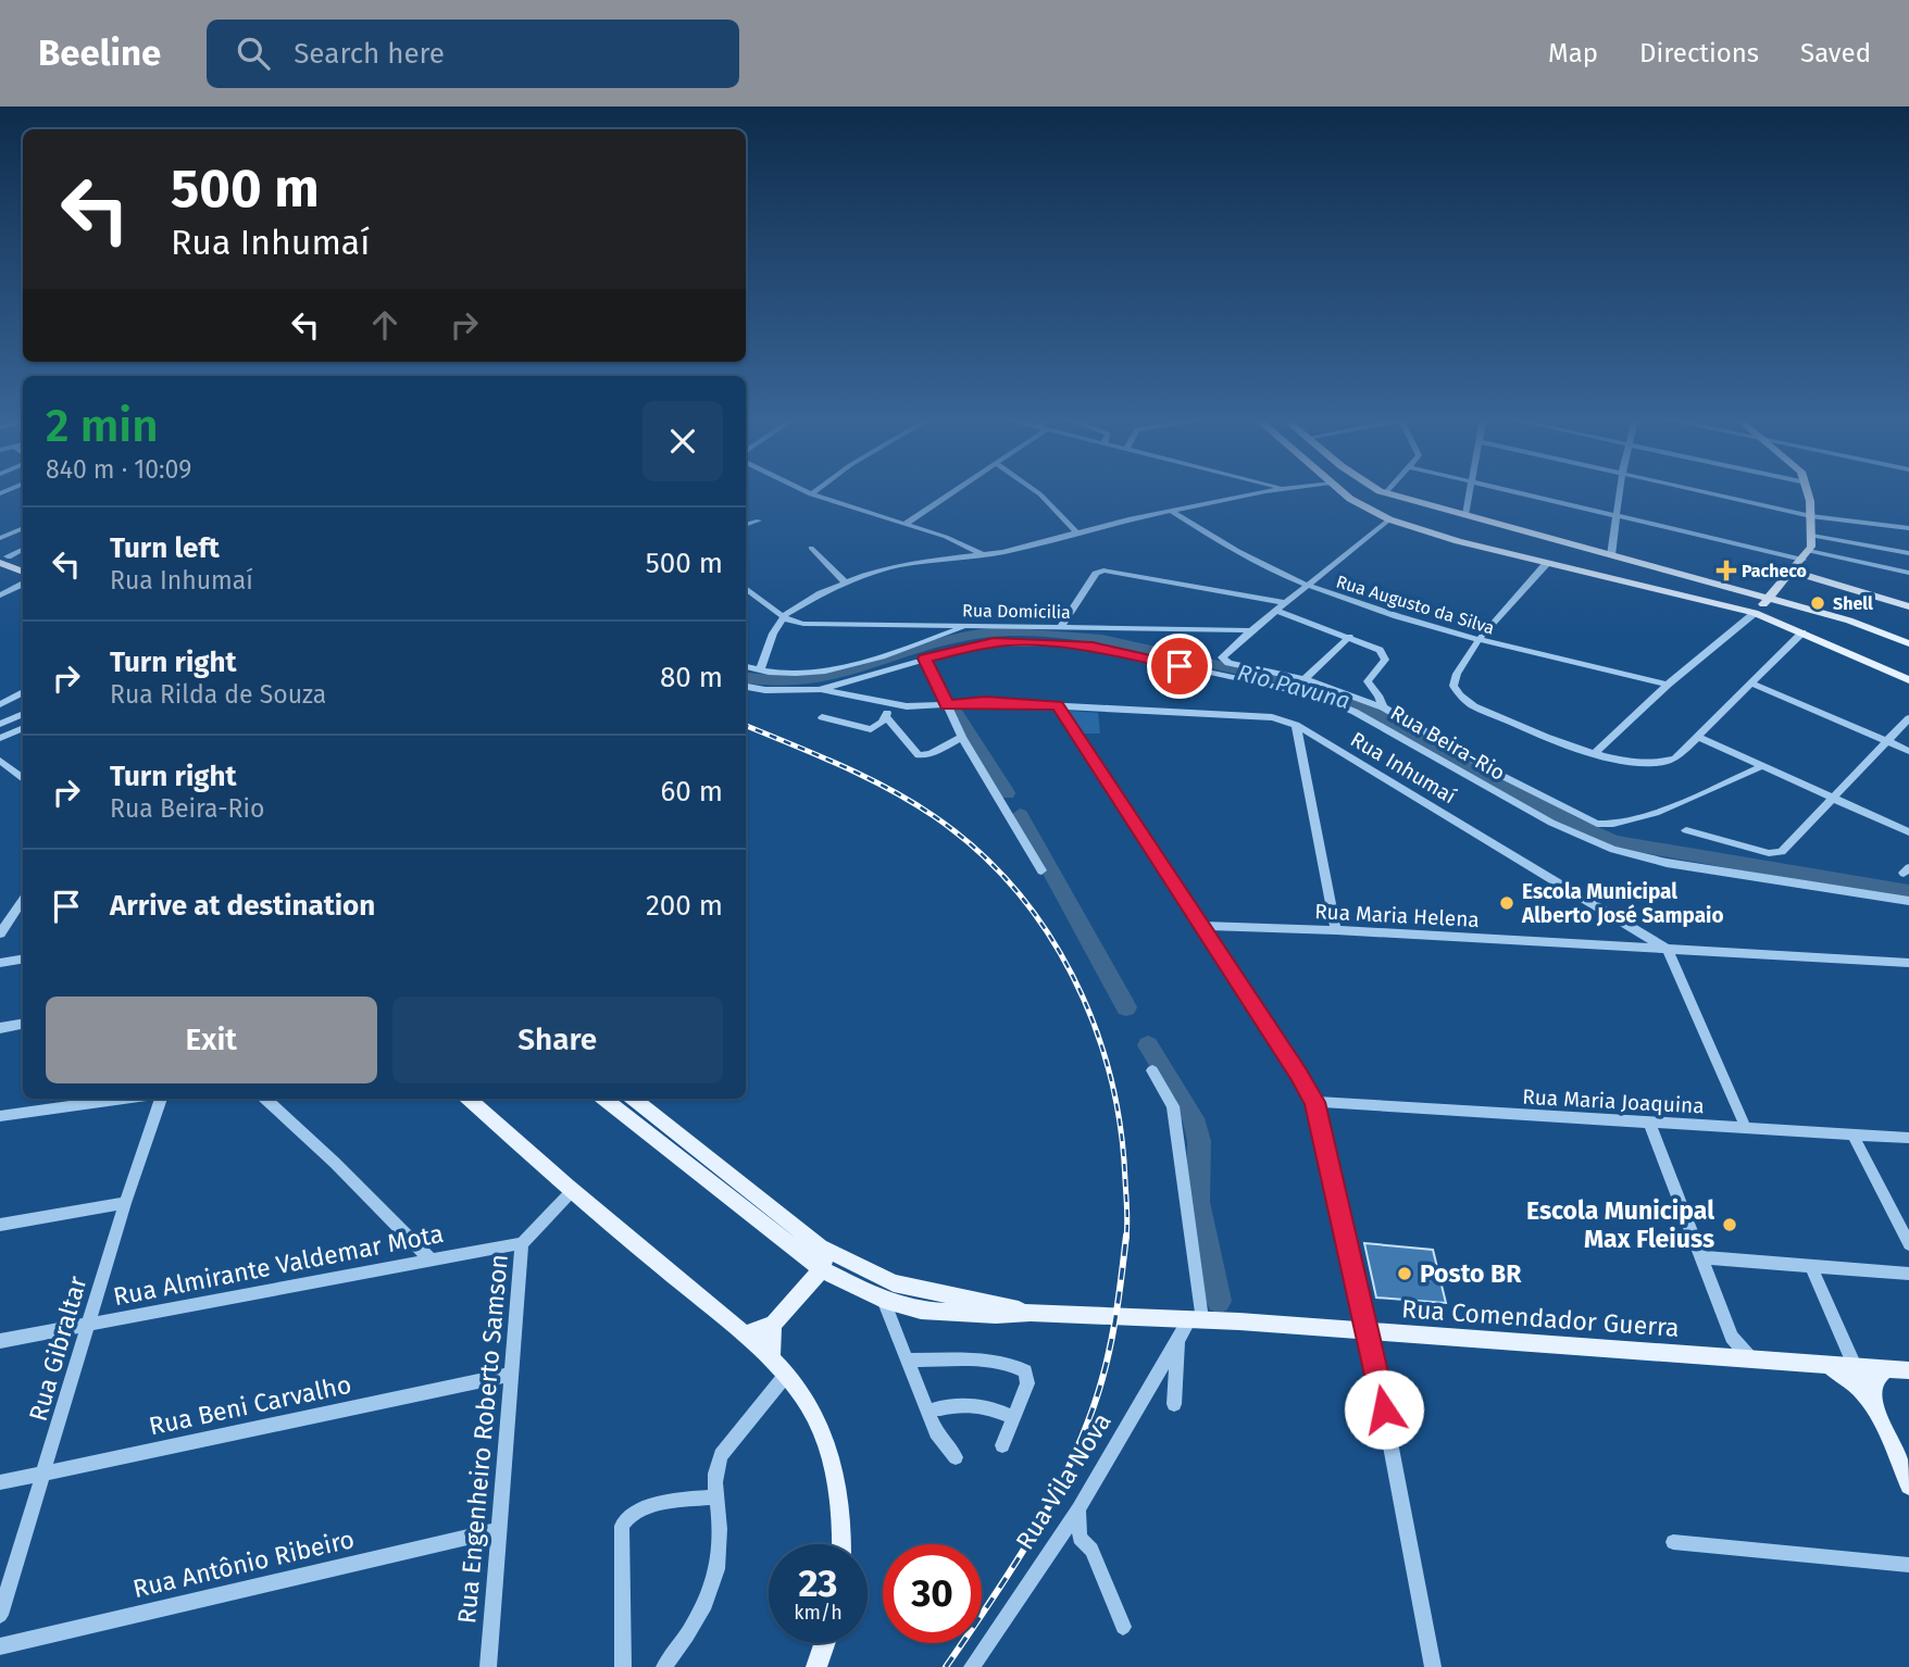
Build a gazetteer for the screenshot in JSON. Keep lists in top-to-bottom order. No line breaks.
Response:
{"streets":{"main road":["Rua Comendador Guerra"],"street":["Rua Augusto da Silva","Rua Domicilia","Rua Beira-Rio","Rua Inhumaí","Rua Maria Helena","Rua Maria Joaquina","Rua Almirante Valdemar Mota","Rua Gibraltar","Rua Beni Carvalho","Rua Engenheiro Roberto Samson","Rua Vila Nova","Rua Antônio Ribeiro"]},"crossings":[["Rua Beira-Rio","Rua Inhumaí"],["Rua Inhumaí","Rua Maria Helena"],["Rua Almirante Valdemar Mota","Rua Gibraltar"],["Rua Almirante Valdemar Mota","Rua Engenheiro Roberto Samson"],["Rua Comendador Guerra","Rua Vila Nova"],["Rua Gibraltar","Rua Beni Carvalho"],["Rua Beni Carvalho","Rua Engenheiro Roberto Samson"],["Rua Engenheiro Roberto Samson","Rua Antônio Ribeiro"]],"water":["Rio Pavuna"],"places":{"health":["Pacheco"],"other":["Shell","Escola Municipal Alberto José Sampaio","Escola Municipal Max Fleiuss","Posto BR"]},"page":{"header":"Beeline","search":"Search here","nav":["Map","Directions","Saved"],"turn":["500 m","Rua Inhumaí"],"heading":["2 min","840 m · 10:09"],"list":[{"name":"Turn left","note":"Rua Inhumaí","value":"500 m"},{"name":"Turn right","note":"Rua Rilda de Souza","value":"80 m"},{"name":"Turn right","note":"Rua Beira-Rio","value":"60 m"},{"name":"Arrive at destination","value":"200 m"}],"buttons":["Exit","Share"],"speed":"23 km/h","limit":"30"}}
